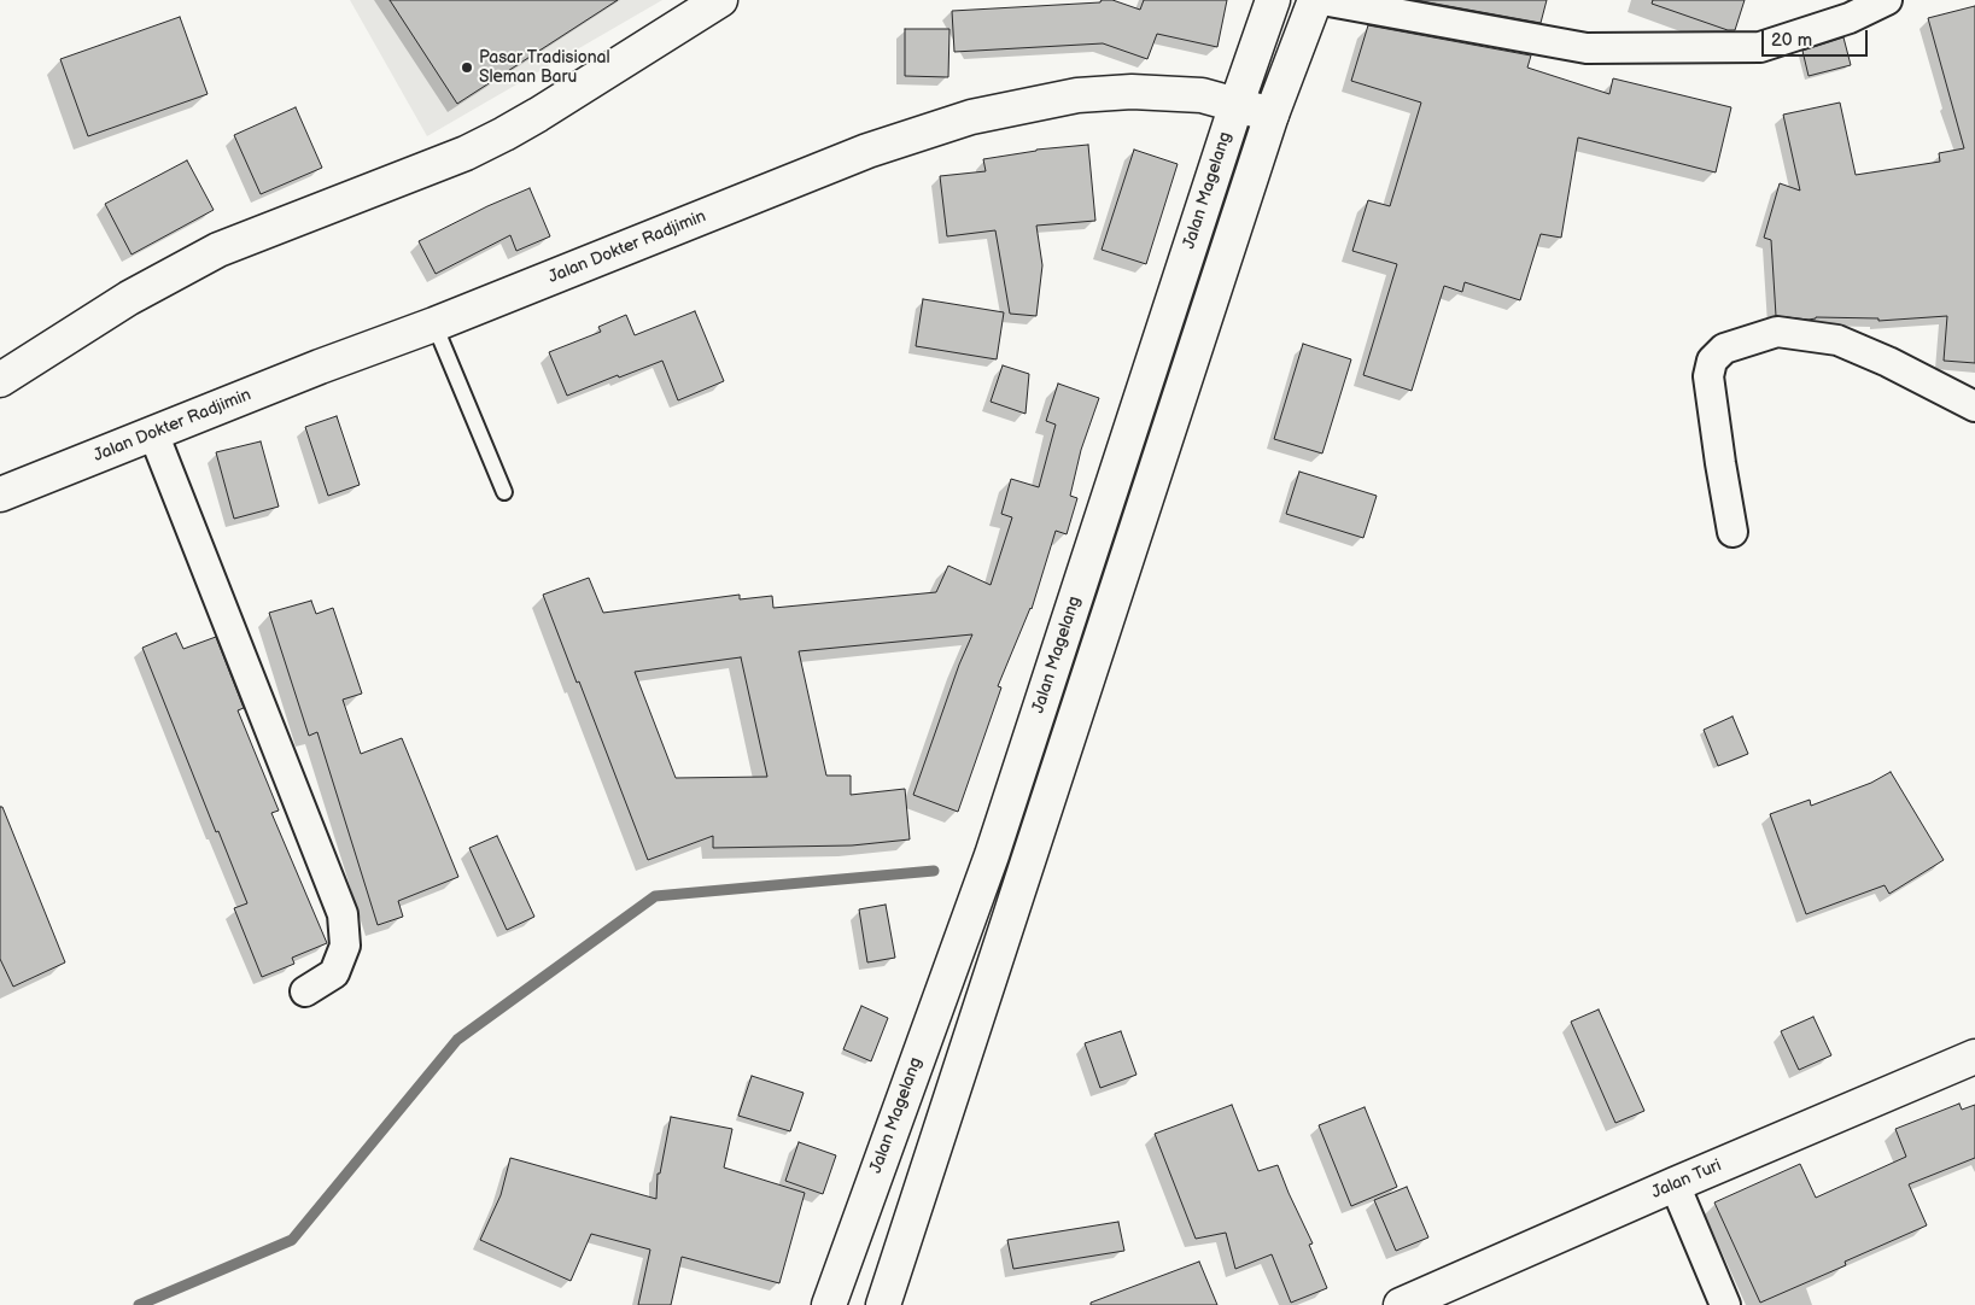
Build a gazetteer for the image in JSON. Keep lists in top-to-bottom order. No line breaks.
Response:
{"streets":{"main road":["Jalan Magelang","Jalan Dokter Radjimin","Jalan Turi"]},"crossings":[["Jalan Magelang","Jalan Dokter Radjimin"]],"places":["Pasar Tradisional Sleman Baru"],"scale_bar":"20 m"}
